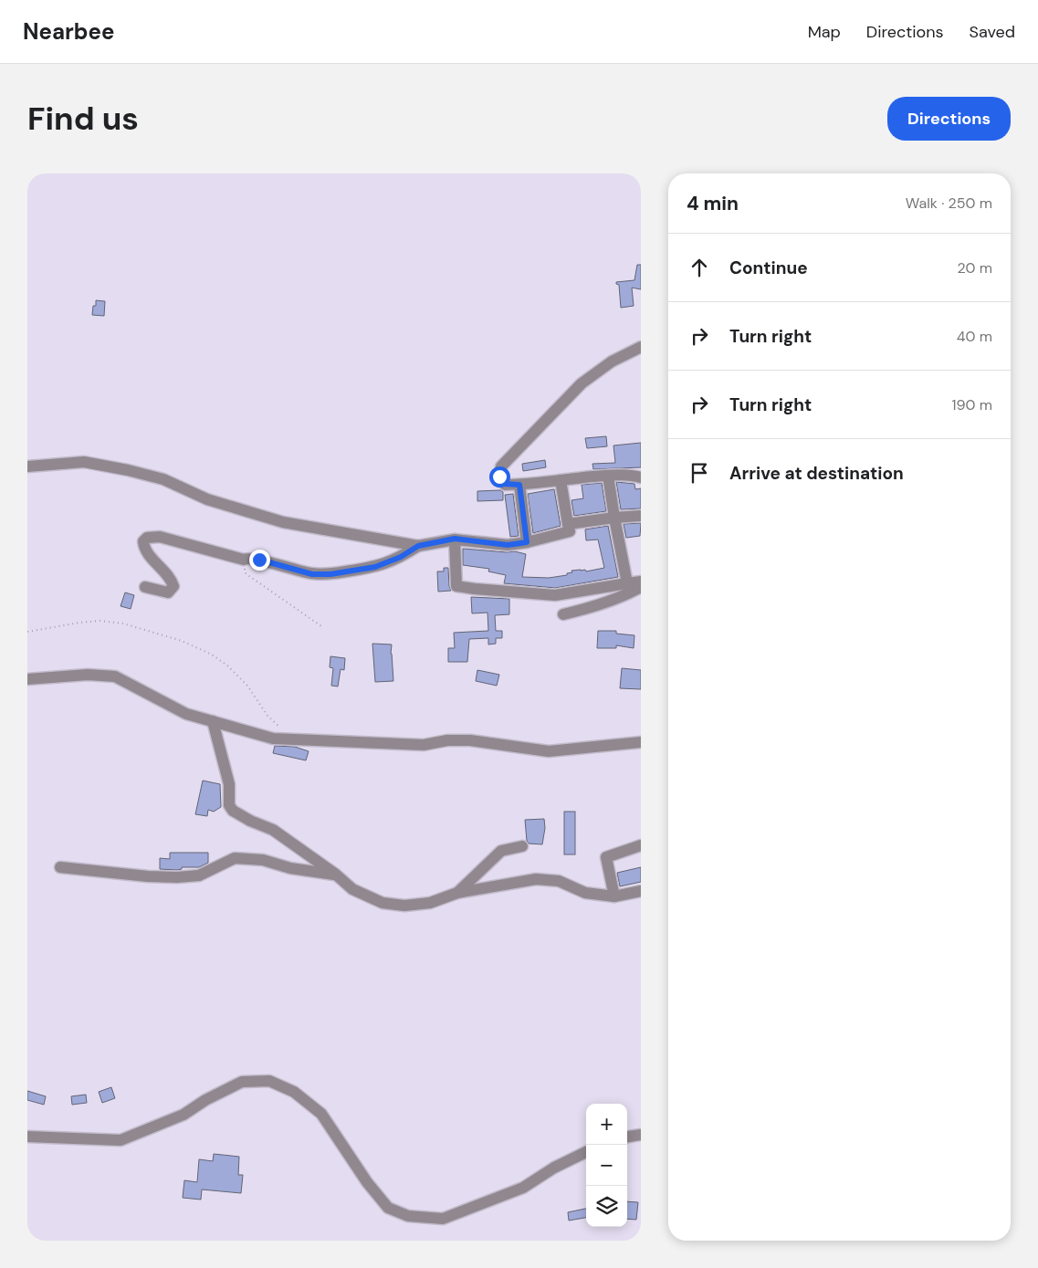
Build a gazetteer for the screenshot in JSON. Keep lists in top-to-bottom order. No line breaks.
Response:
{"page":{"header":"Nearbee","nav":["Map","Directions","Saved"],"buttons":"Directions","title":"Find us","heading":["4 min","Walk · 250 m"],"list":[["Continue","20 m"],["Turn right","40 m"],["Turn right","190 m"],"Arrive at destination"],"map_buttons":["+","−"]}}
